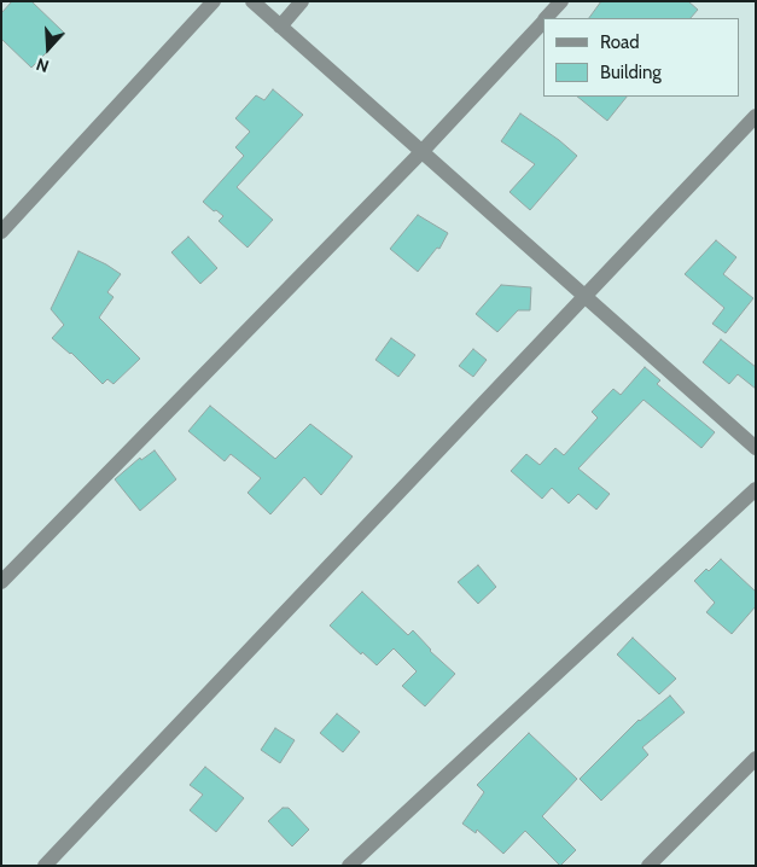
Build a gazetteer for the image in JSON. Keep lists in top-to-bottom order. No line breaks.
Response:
{"legend":["Road","Building"],"north":"bottom"}
